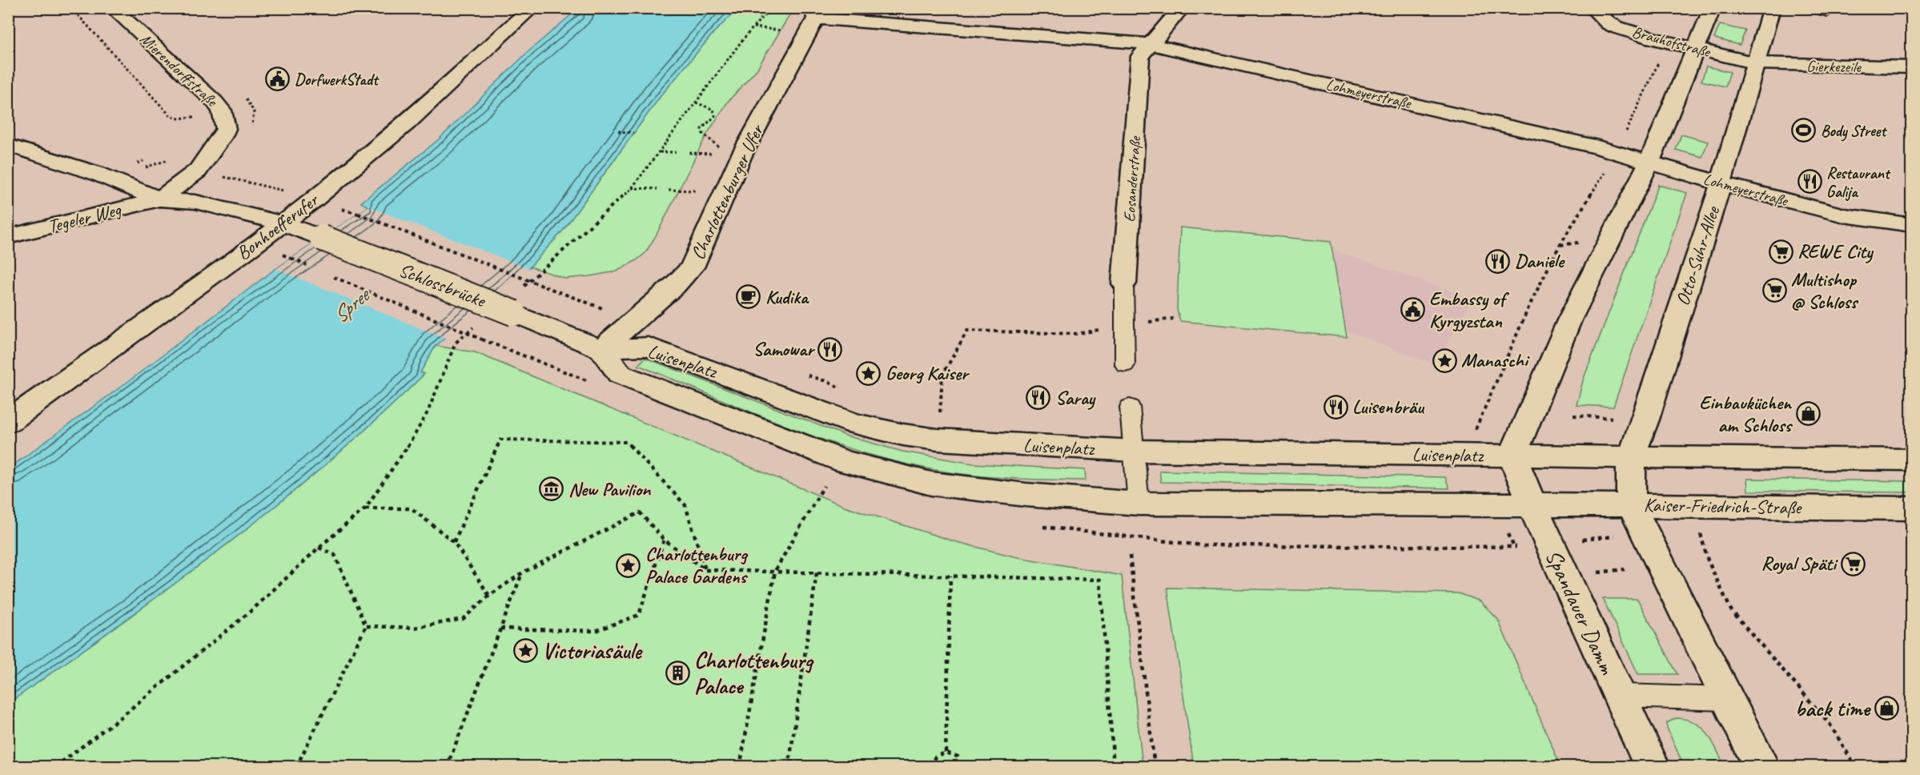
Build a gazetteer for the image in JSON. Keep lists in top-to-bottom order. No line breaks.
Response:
{"streets":{"main road":["Brauhofstraße","Gierkezeile","Mierendorffstraße","Lohmeyerstraße","Eosanderstraße","Charlottenburger Ufer","Tegeler Weg","Bonhoefferufer","Otto-Suhr-Allee","Schlossbrücke","Luisenplatz","Kaiser-Friedrich-Straße","Spandauer Damm"]},"crossings":[["Brauhofstraße","Gierkezeile"],["Brauhofstraße","Otto-Suhr-Allee"],["Gierkezeile","Otto-Suhr-Allee"],["Mierendorffstraße","Tegeler Weg"],["Mierendorffstraße","Schlossbrücke"],["Lohmeyerstraße","Eosanderstraße"],["Lohmeyerstraße","Charlottenburger Ufer"],["Lohmeyerstraße","Otto-Suhr-Allee"],["Charlottenburger Ufer","Schlossbrücke"],["Charlottenburger Ufer","Luisenplatz"],["Tegeler Weg","Schlossbrücke"],["Bonhoefferufer","Schlossbrücke"],["Otto-Suhr-Allee","Luisenplatz"],["Otto-Suhr-Allee","Kaiser-Friedrich-Straße"],["Schlossbrücke","Luisenplatz"],["Luisenplatz","Kaiser-Friedrich-Straße"],["Luisenplatz","Spandauer Damm"],["Kaiser-Friedrich-Straße","Spandauer Damm"]],"water":["Spree"],"places":{"public building":["DorfwerkStadt","Embassy of Kyrgyzstan"],"sports":["Body Street"],"restaurant":["Restaurant Galija","Daniele","Samowar","Saray","Luisenbräu"],"supermarket":["REWE City","Multishop @ Schloss","Royal Späti"],"cafe":["Kudika"],"place":["Manaschi","Georg Kaiser","Charlottenburg Palace Gardens","Victoriasäule"],"shop":["Einbauküchen am Schloss","back time"],"museum":["New Pavilion"],"building":["Charlottenburg Palace"]}}
